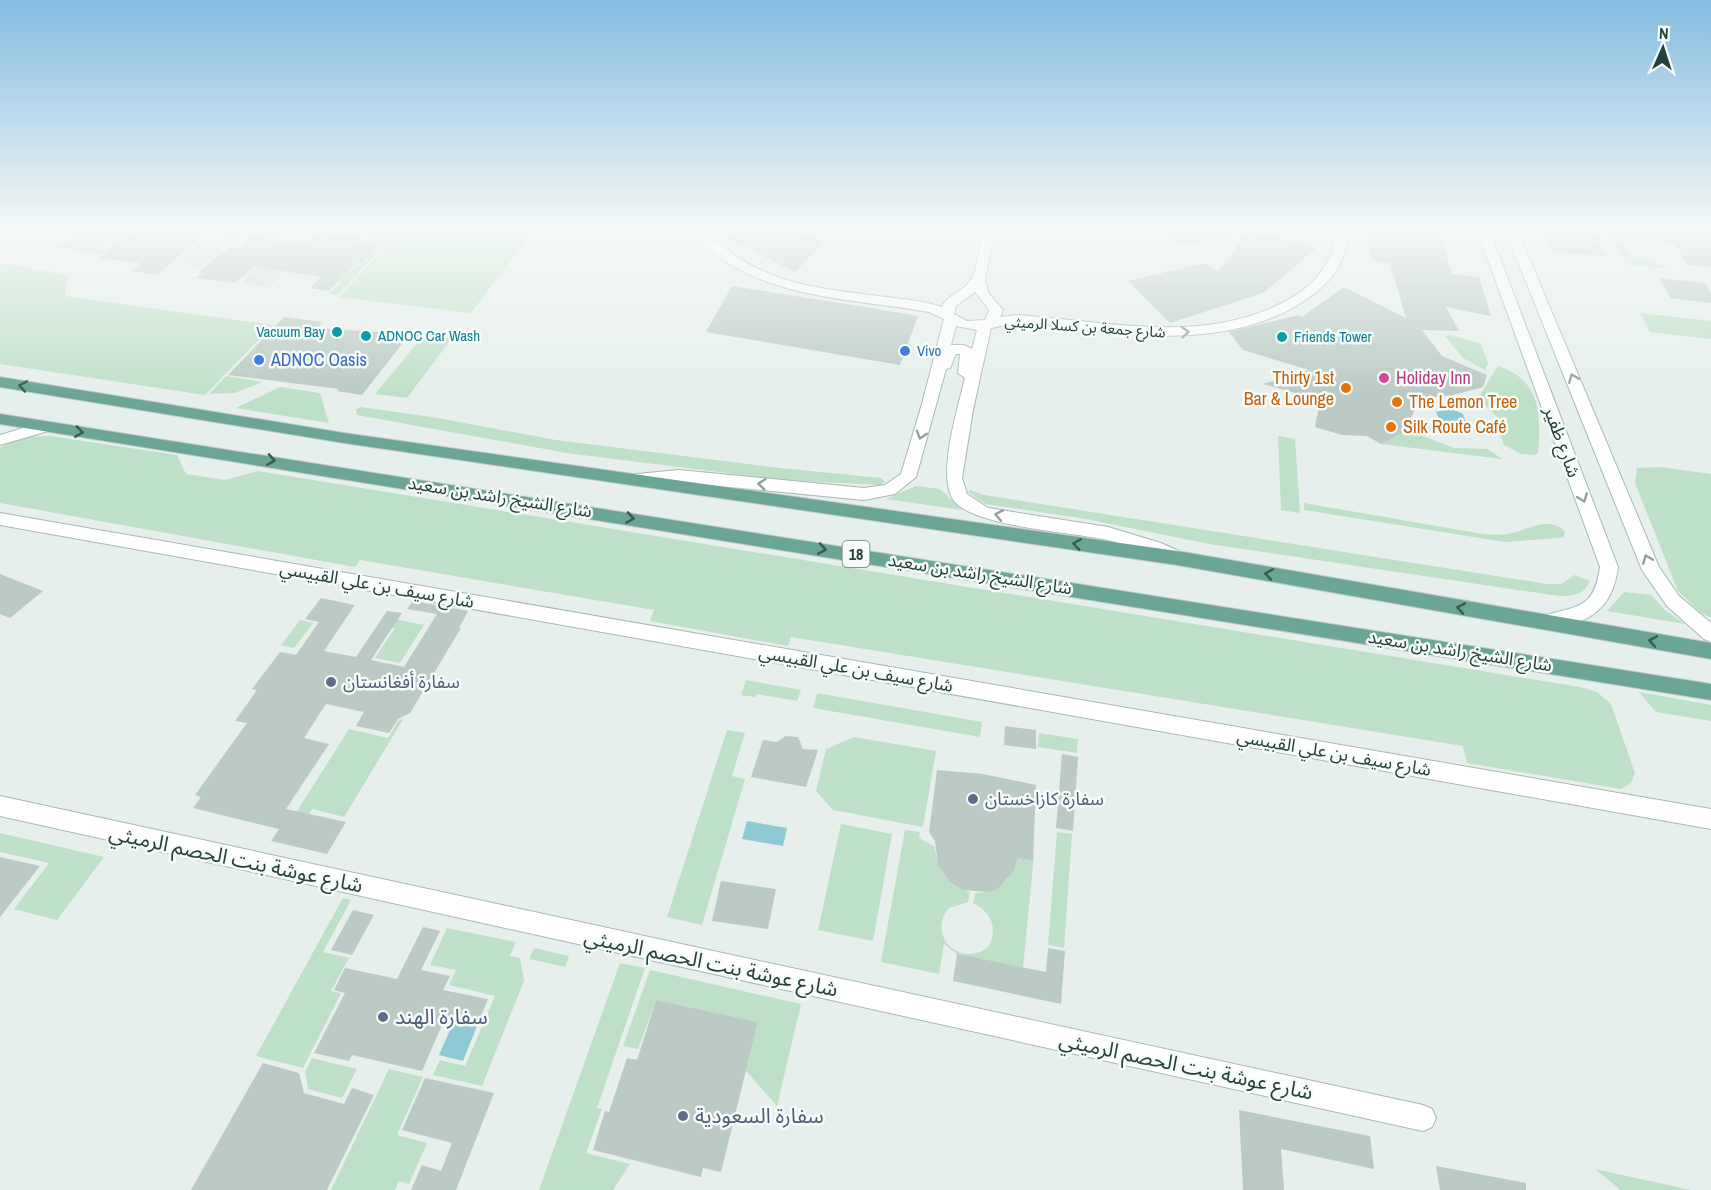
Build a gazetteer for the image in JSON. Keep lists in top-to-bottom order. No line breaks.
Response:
{"streets":{"main road":["شارع الشيخ راشد بن سعيد","18"],"street":["شارع جمعة بن كسلا الرميثي","شارع ظفير","شارع سيف بن علي القبيسي","شارع عوشة بنت الحصم الرميثي"]},"crossings":[["شارع ظفير","شارع الشيخ راشد بن سعيد"]],"one_way":["شارع جمعة بن كسلا الرميثي"],"places":["Vacuum Bay","ADNOC Car Wash","Friends Tower","Vivo","ADNOC Oasis","Holiday Inn","Thirty 1st Bar & Lounge","The Lemon Tree","Silk Route Café","سفارة أفغانستان","سفارة كازاخستان","سفارة الهند","سفارة السعودية"],"north":"top"}
